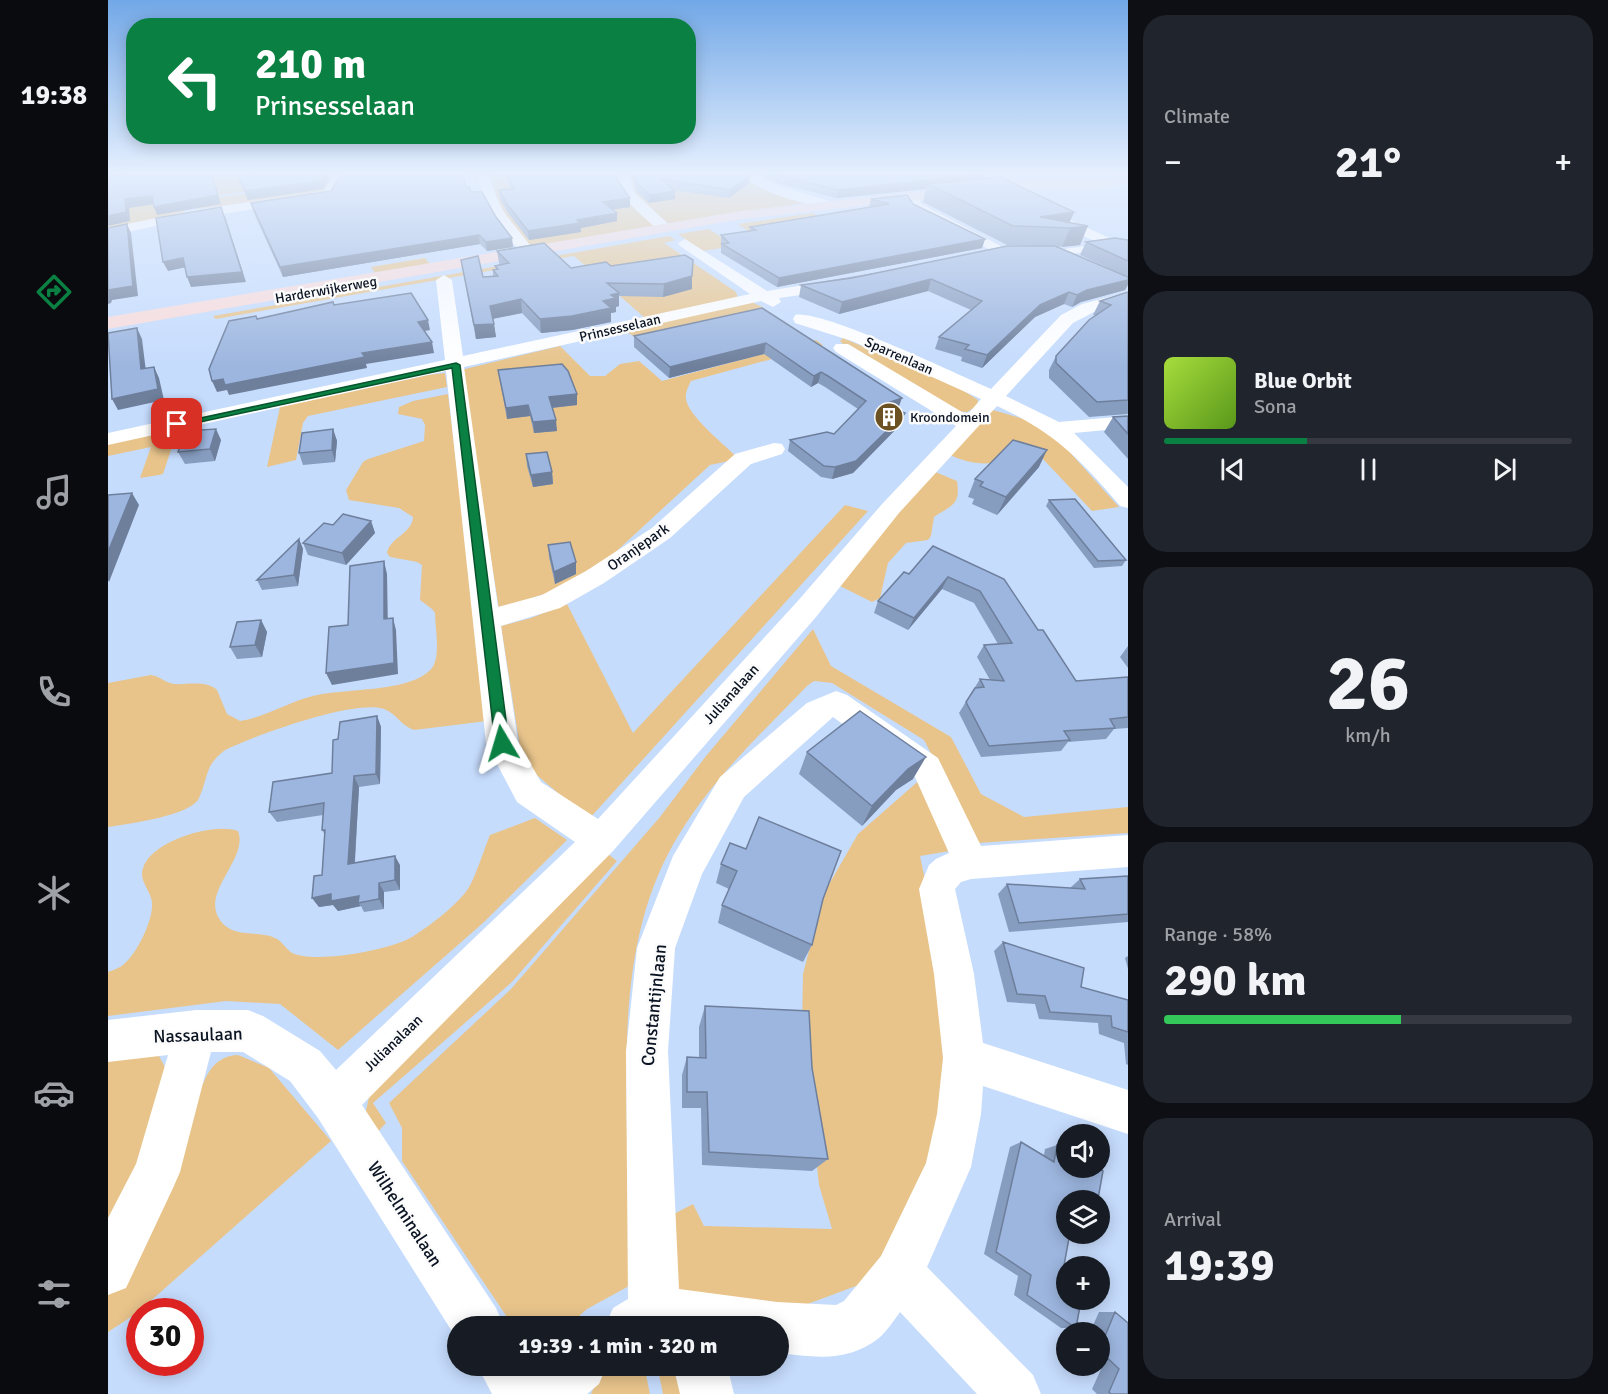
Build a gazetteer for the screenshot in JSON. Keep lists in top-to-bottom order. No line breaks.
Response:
{"streets":{"main road":["Harderwijkerweg"],"street":["Prinsesselaan","Sparrenlaan","Oranjepark","Julianalaan","Constantijnlaan","Nassaulaan","Wilhelminalaan"]},"crossings":[["Prinsesselaan","Sparrenlaan"],["Sparrenlaan","Julianalaan"],["Julianalaan","Nassaulaan"],["Julianalaan","Wilhelminalaan"],["Nassaulaan","Wilhelminalaan"]],"places":{"building":["Kroondomein"]},"page":{"tabs":"19:38","tile":["Climate",["26","km/h"],["Range · 58%","290 km"],["Arrival","19:39"]],"turn":["210 m","Prinsesselaan"],"heat":["−","21°","+"],"song":["Blue Orbit","Sona"],"map_buttons":["+","−"],"limit":"30","trip":"19:39 · 1 min · 320 m"}}
